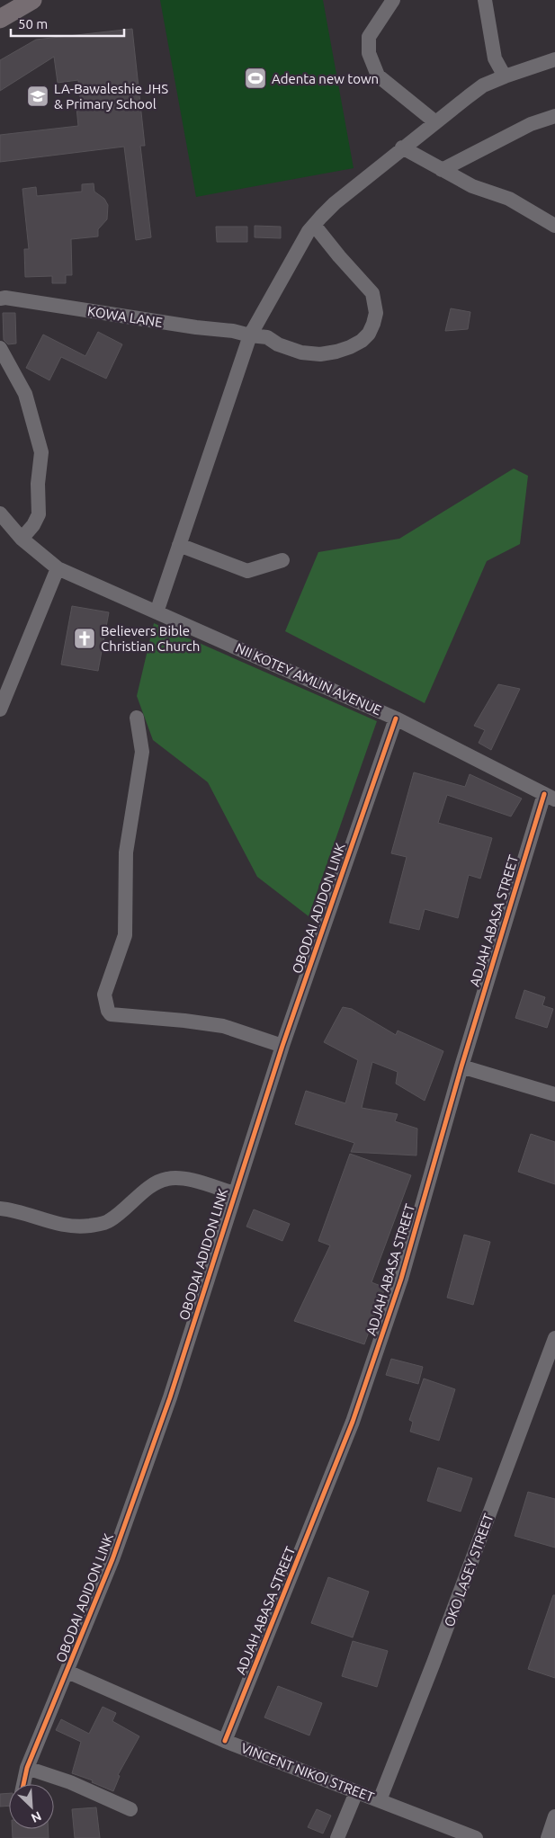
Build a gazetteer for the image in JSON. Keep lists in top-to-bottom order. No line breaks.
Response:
{"streets":{"street":["KOWA LANE","NII KOTEY AMLIN AVENUE","OBODAI ADIDON LINK","ADJAH ABASA STREET","OKO LASEY STREET","VINCENT NIKOI STREET"]},"crossings":[["NII KOTEY AMLIN AVENUE","OBODAI ADIDON LINK"],["NII KOTEY AMLIN AVENUE","ADJAH ABASA STREET"],["OBODAI ADIDON LINK","VINCENT NIKOI STREET"],["ADJAH ABASA STREET","VINCENT NIKOI STREET"],["OKO LASEY STREET","VINCENT NIKOI STREET"]],"places":{"sports":["Adenta new town"],"school or university":["LA-Bawaleshie JHS & Primary School"],"church":["Believers Bible Christian Church"]},"scale_bar":"50 m","north":"bottom right"}
